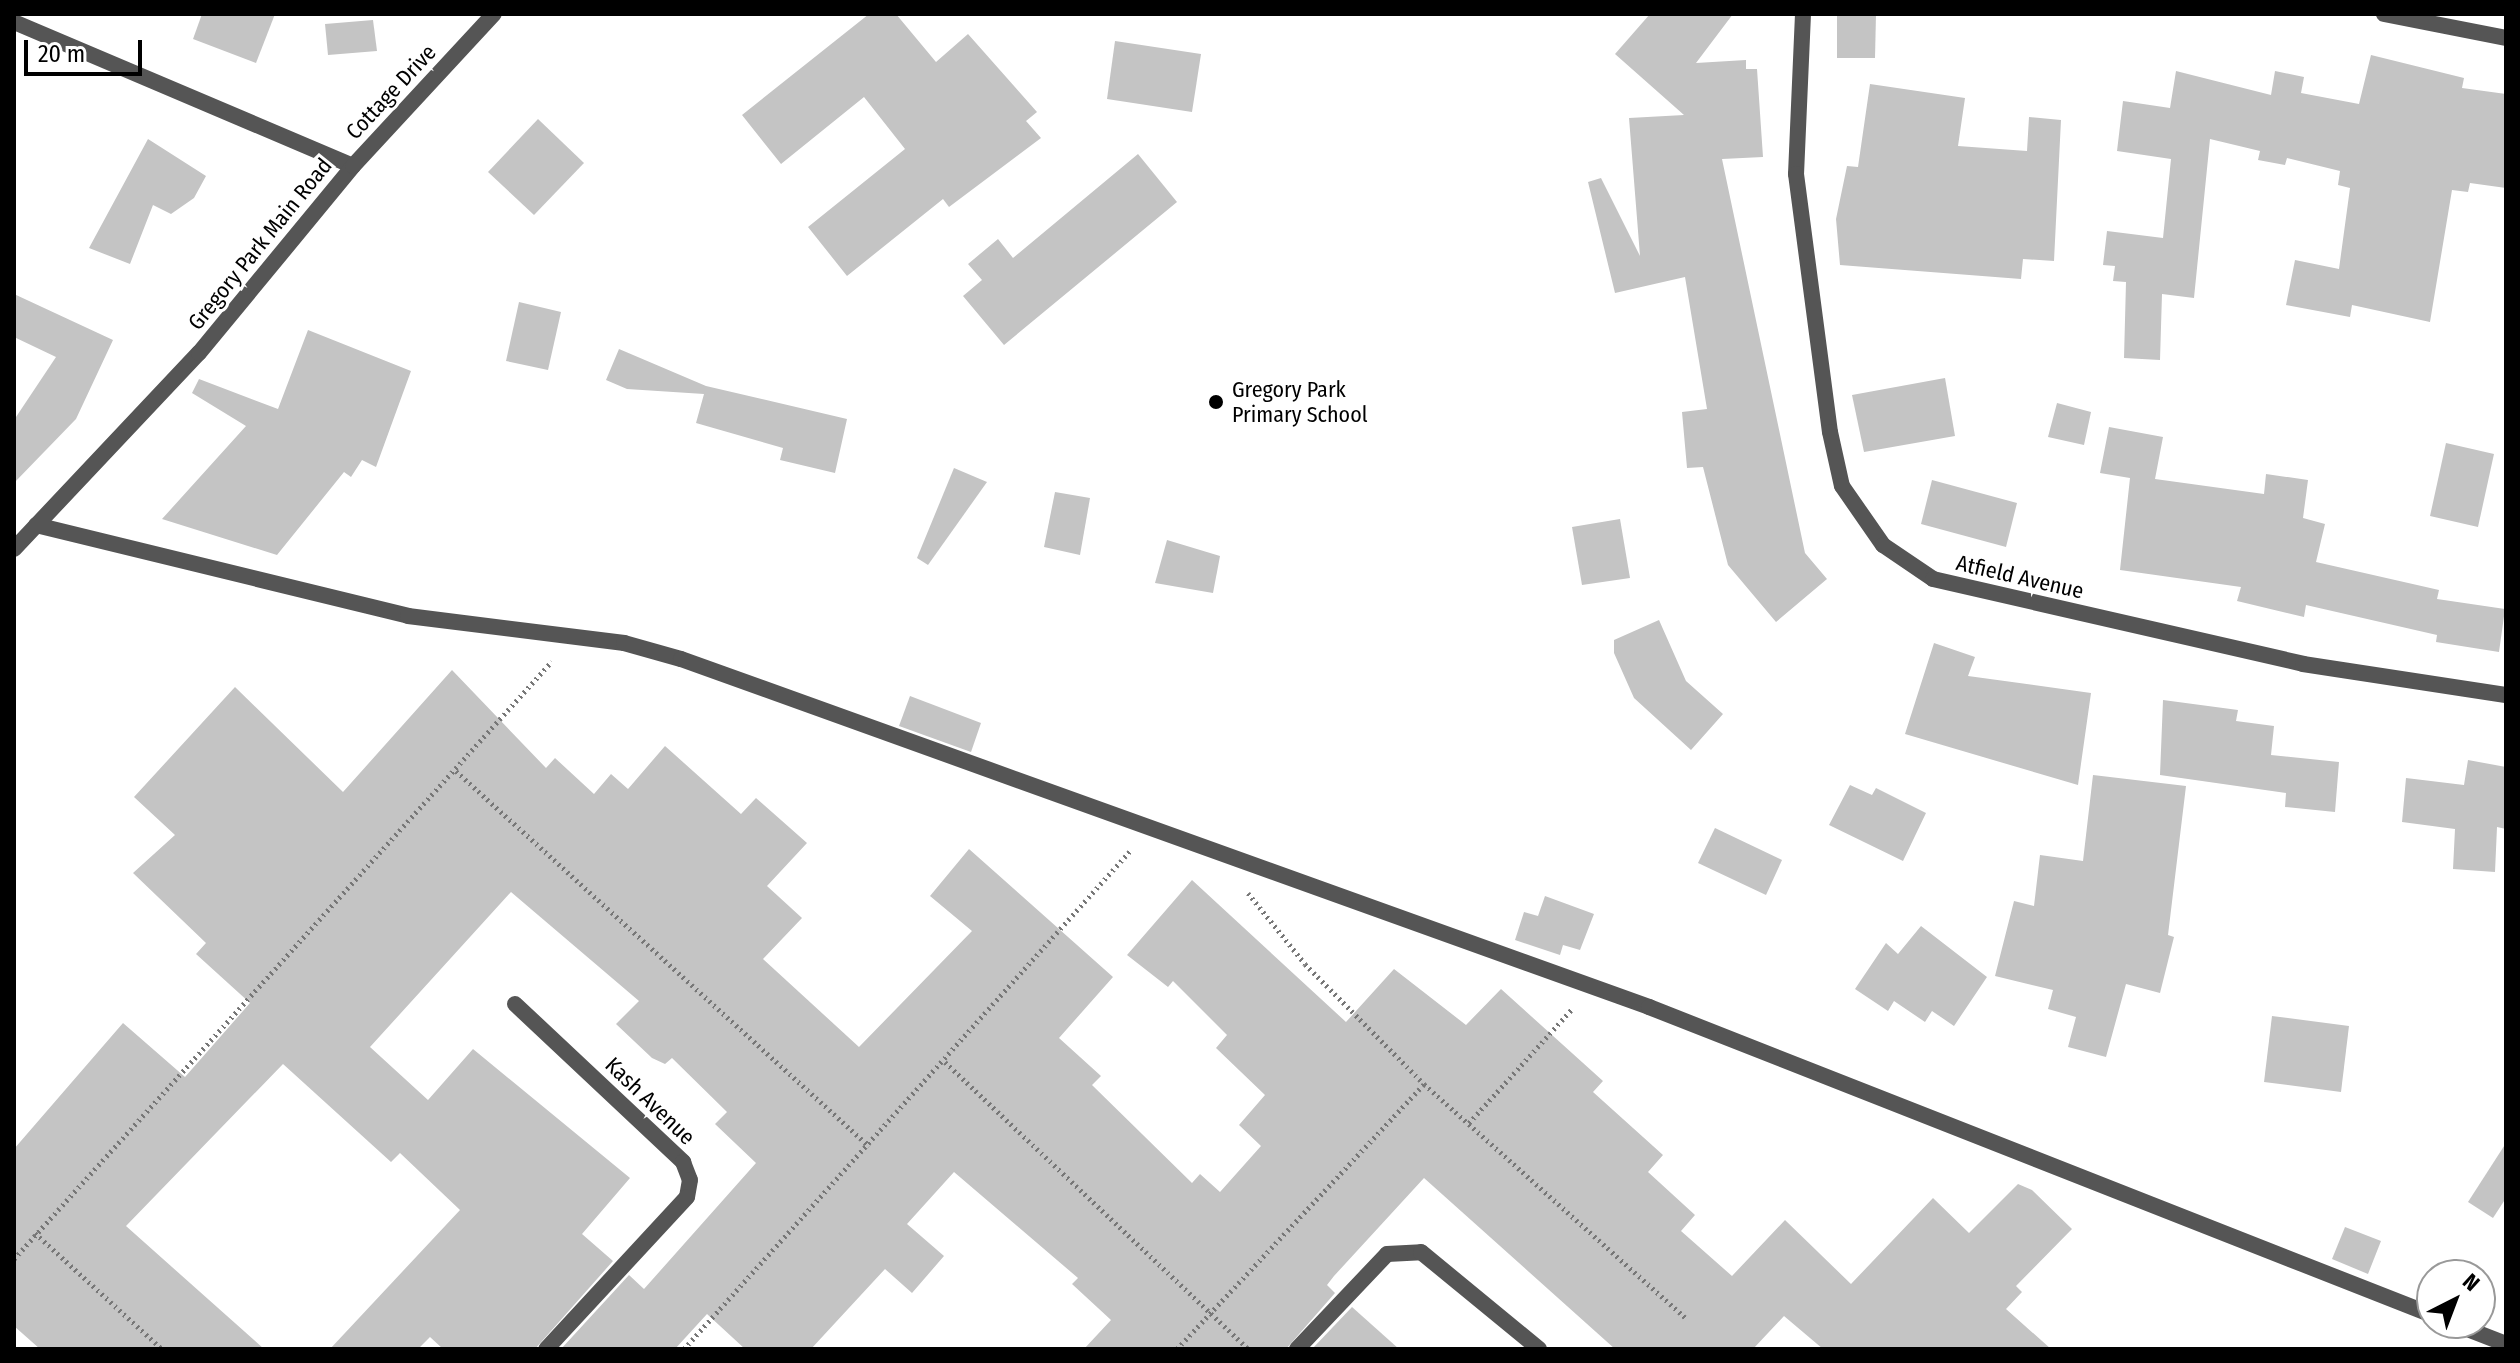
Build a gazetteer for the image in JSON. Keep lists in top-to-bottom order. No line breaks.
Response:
{"streets":{"street":["Cottage Drive","Gregory Park Main Road","Atfield Avenue","Kash Avenue"]},"crossings":[["Cottage Drive","Gregory Park Main Road"]],"places":["Gregory Park Primary School"],"scale_bar":"20 m","north":"top right"}
